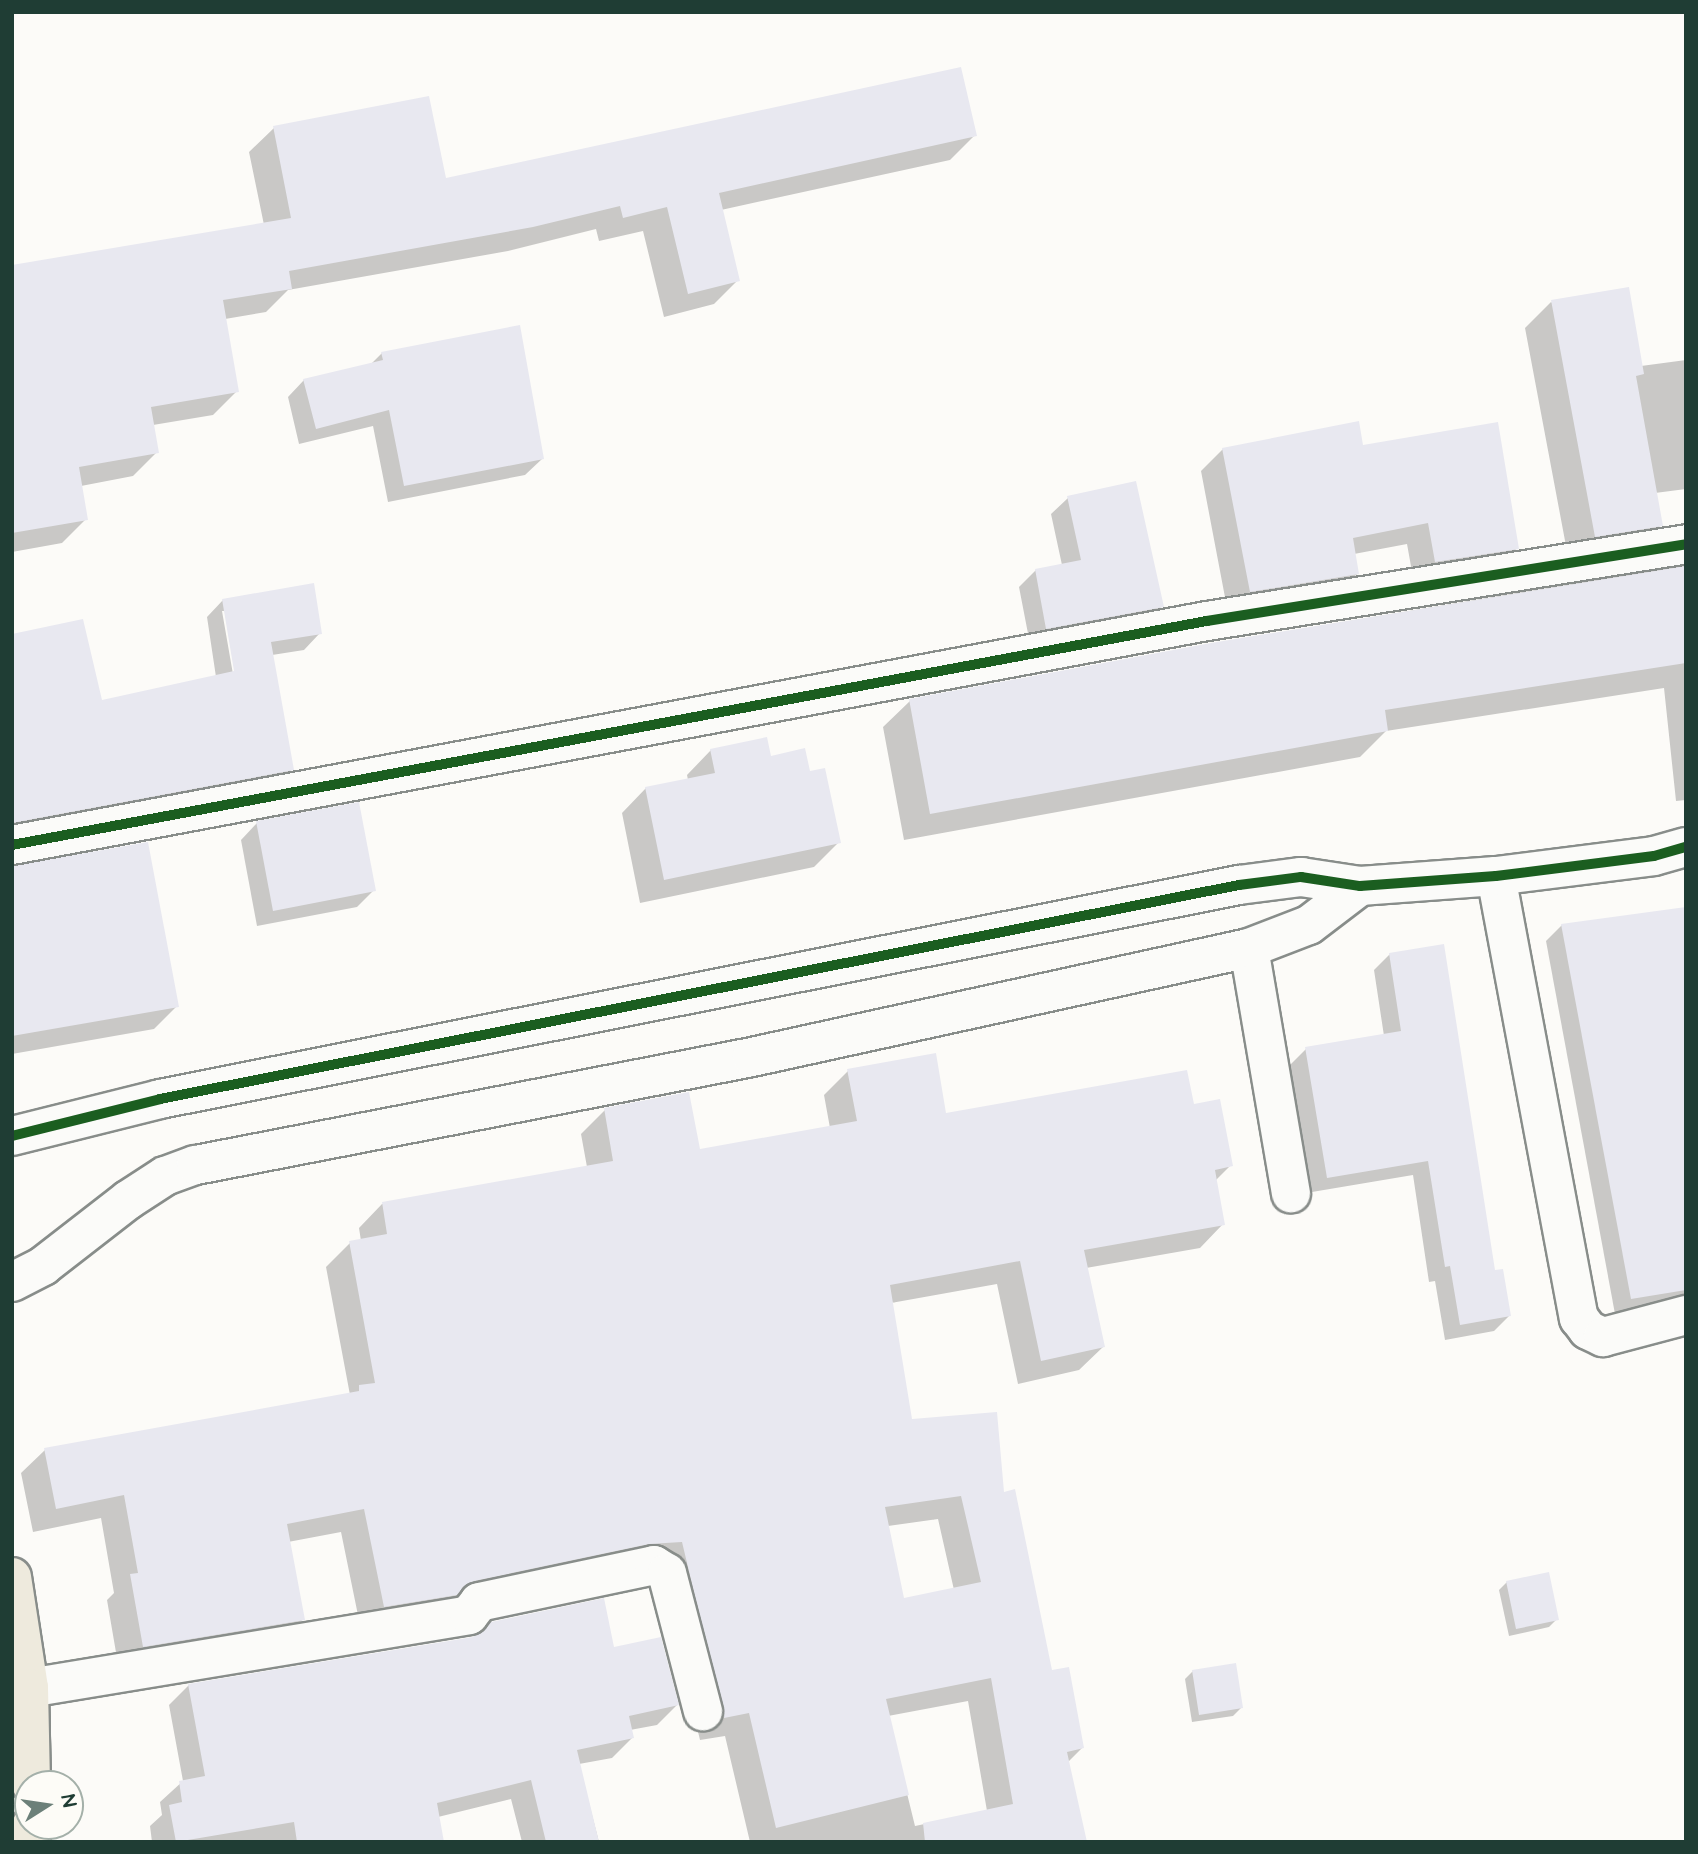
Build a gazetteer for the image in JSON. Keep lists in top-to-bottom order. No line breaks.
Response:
{"north":"right"}
